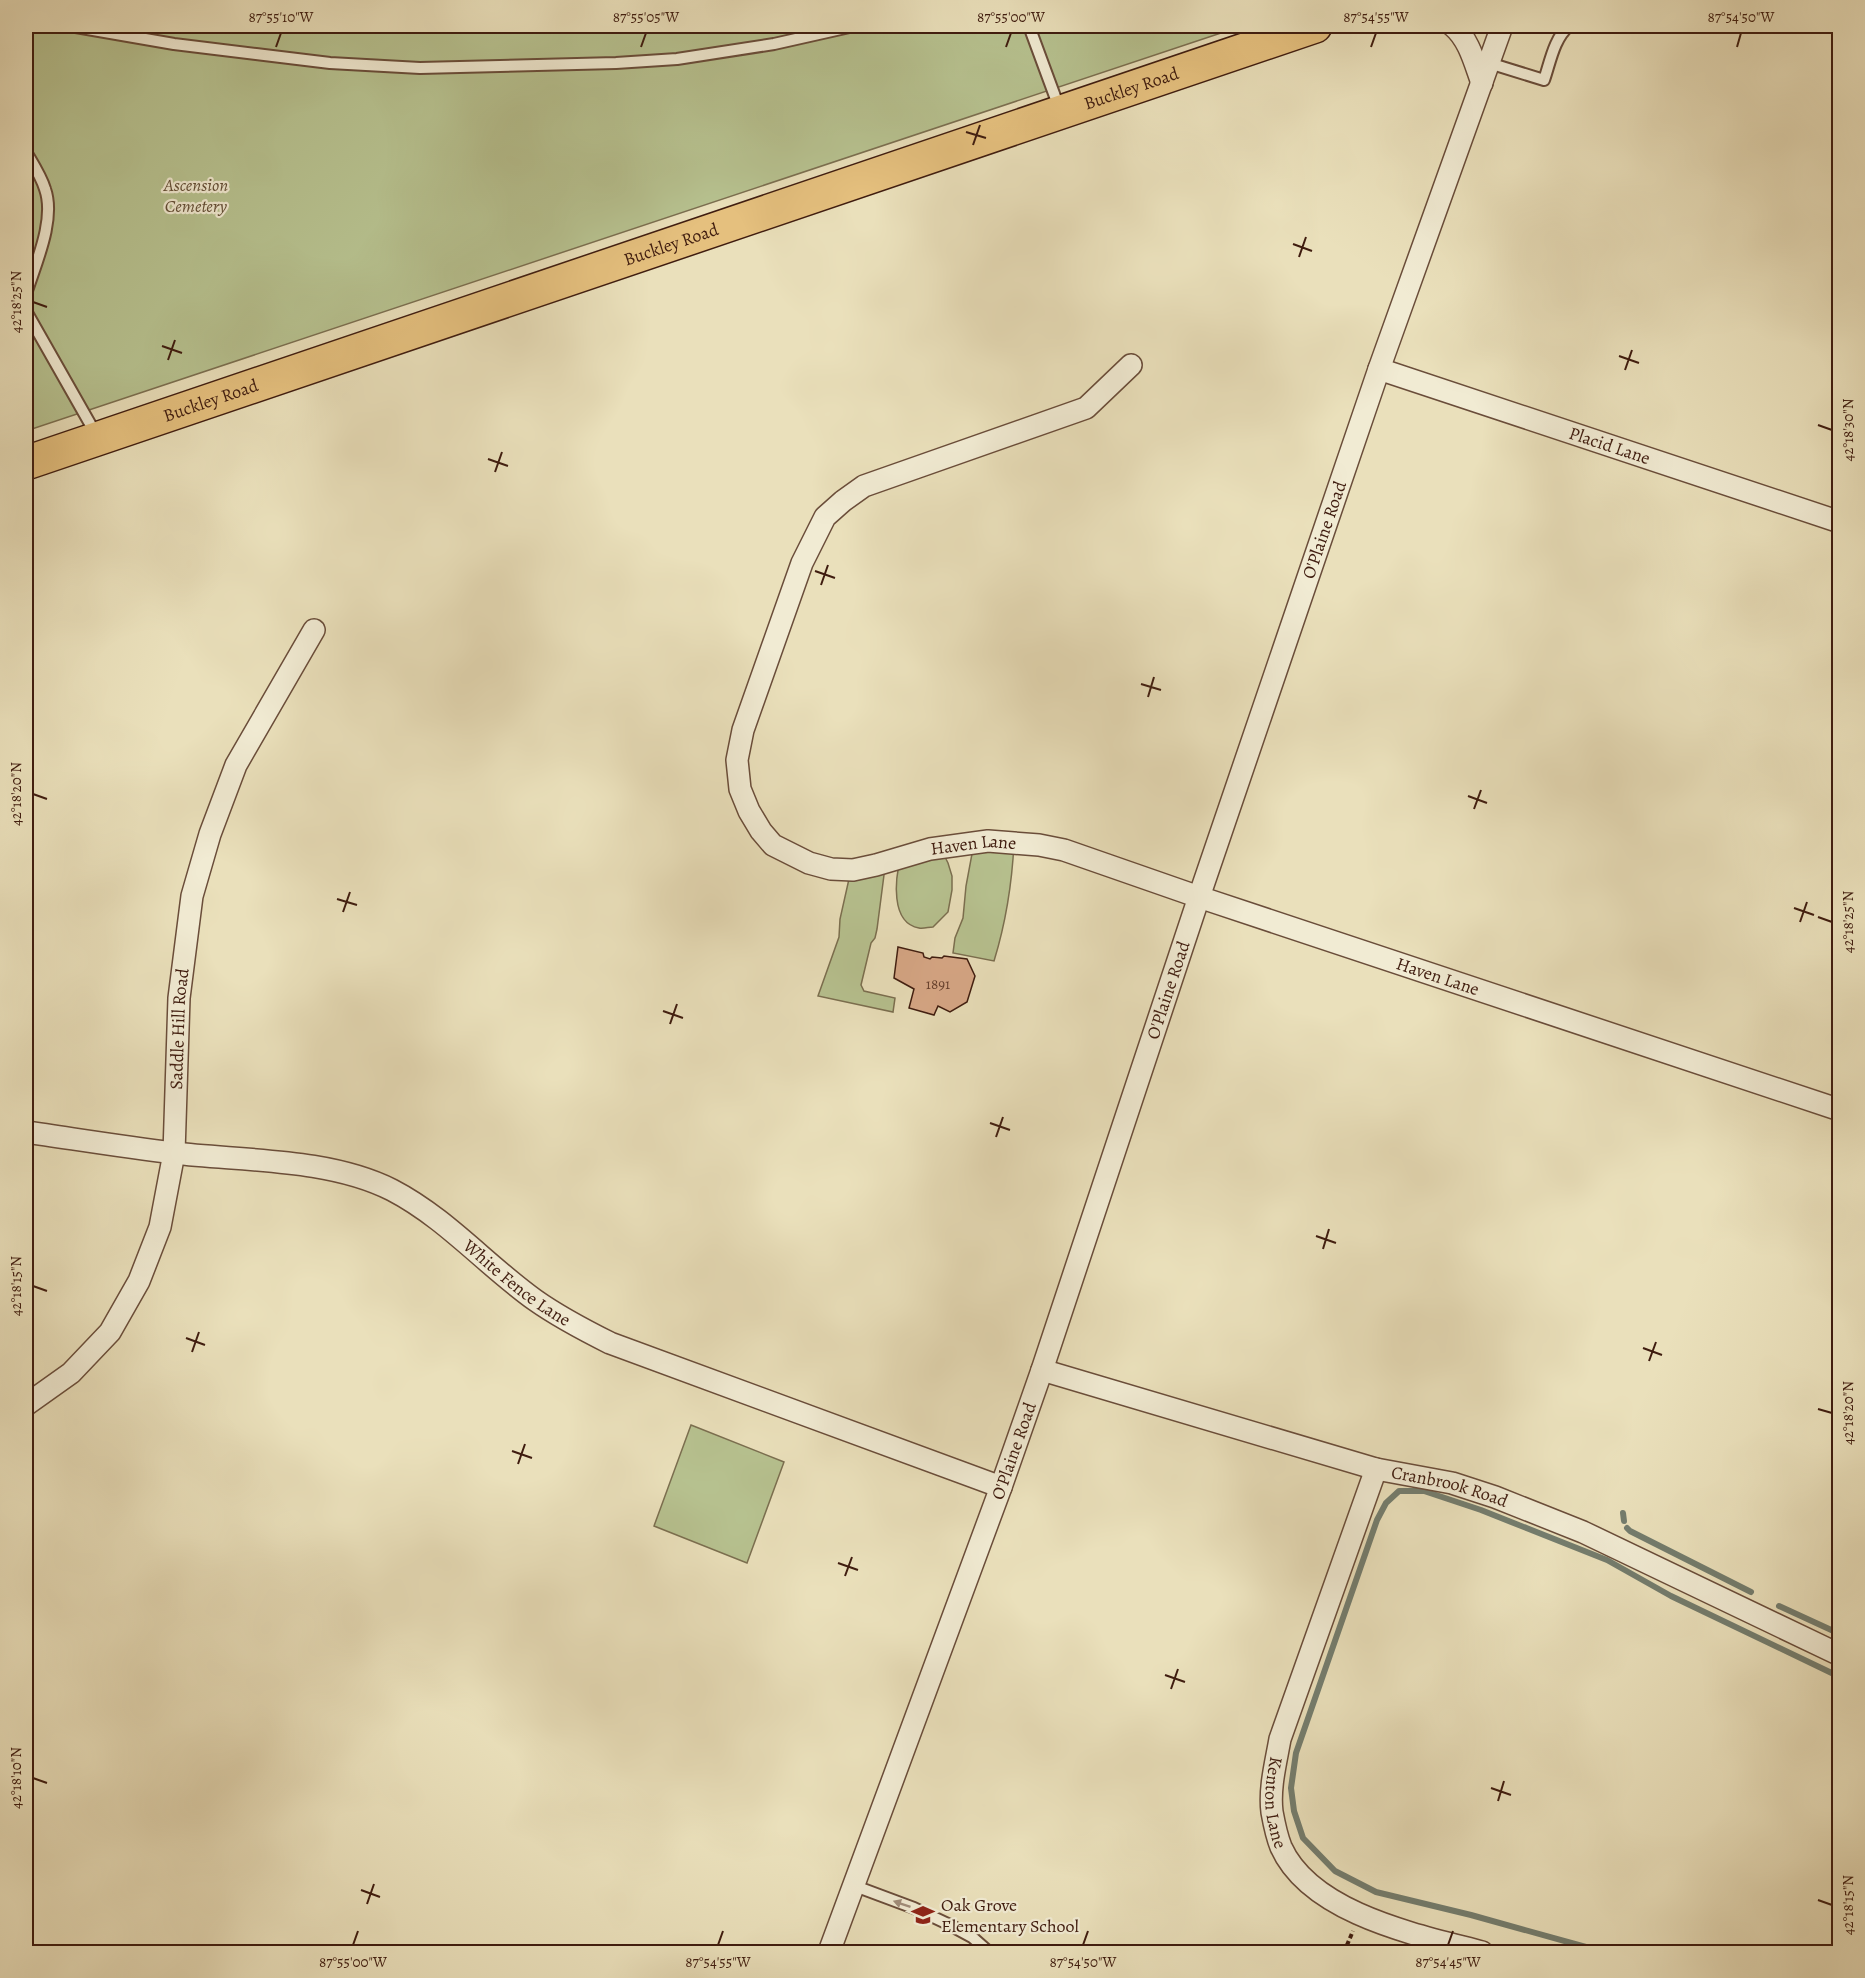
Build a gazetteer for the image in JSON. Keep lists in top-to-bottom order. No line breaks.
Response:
{"streets":{"main road":["Buckley Road"],"street":["Placid Lane","O'Plaine Road","Haven Lane","Saddle Hill Road","White Fence Lane","Cranbrook Road","Kenton Lane"]},"crossings":[["Placid Lane","O'Plaine Road"],["O'Plaine Road","Haven Lane"],["O'Plaine Road","White Fence Lane"],["O'Plaine Road","Cranbrook Road"],["Saddle Hill Road","White Fence Lane"],["Cranbrook Road","Kenton Lane"]],"parks":["Ascension Cemetery"],"places":{"school or university":["Oak Grove Elementary School"]},"house_numbers":["1891"],"coordinates":["87°55'10\"W","87°55'05\"W","87°55'00\"W","87°54'55\"W","87°54'50\"W","42°18'25\"N","42°18'30\"N","42°18'20\"N","42°18'15\"N","42°18'10\"N","87°54'45\"W"]}
